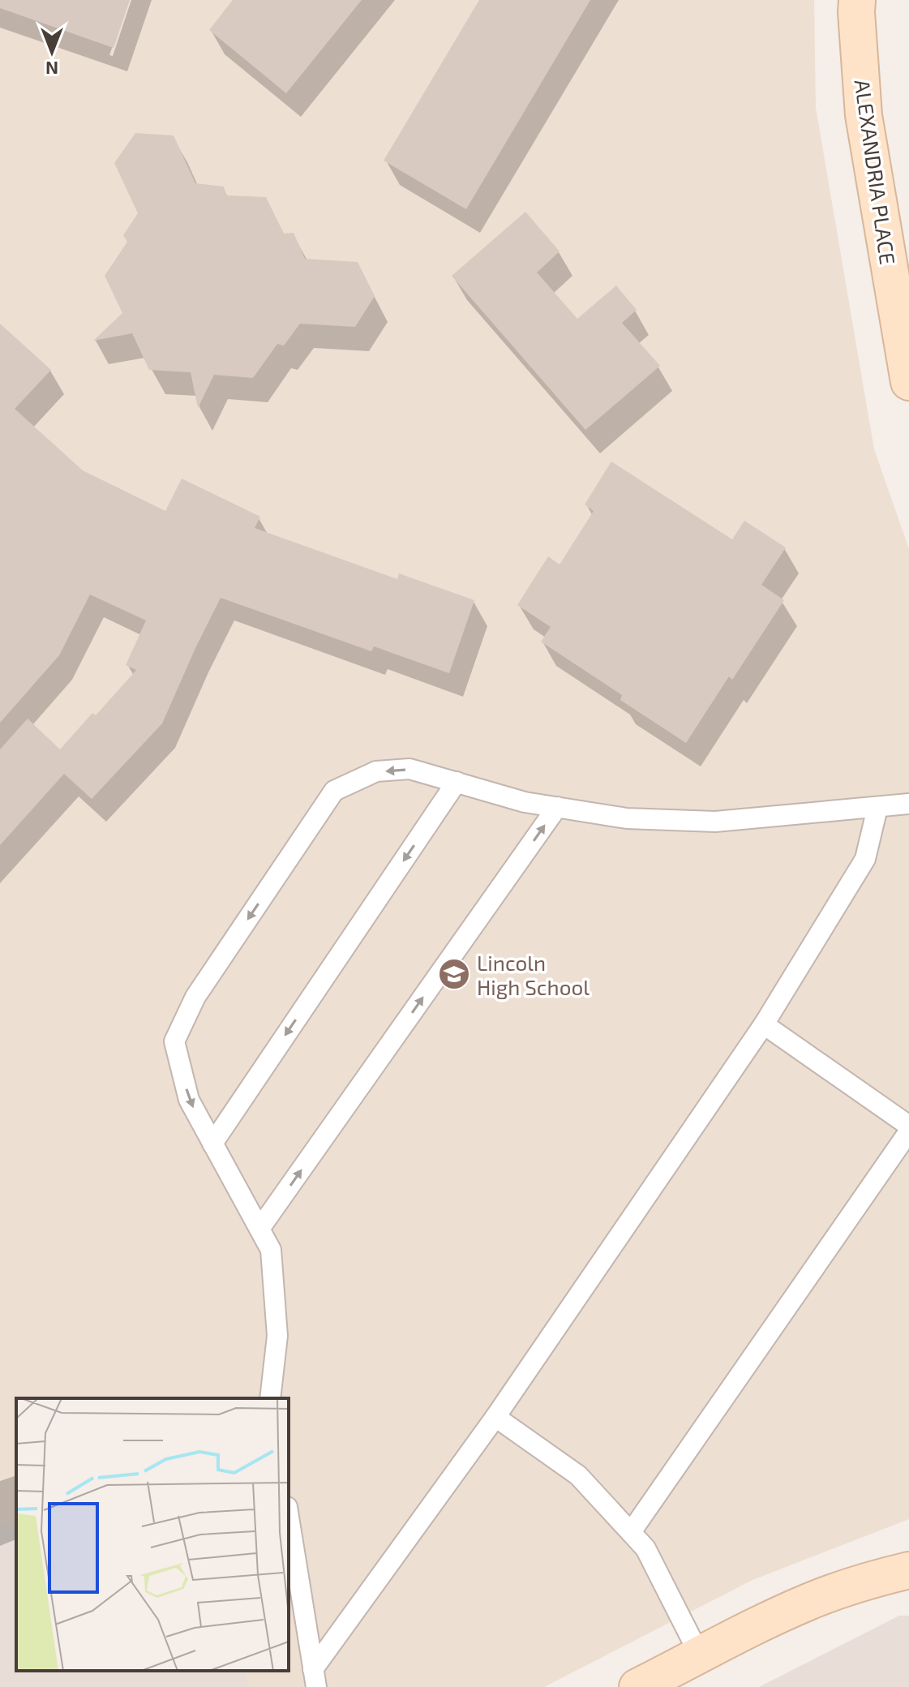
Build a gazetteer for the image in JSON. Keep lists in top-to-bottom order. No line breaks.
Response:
{"streets":{"street":["ALEXANDRIA PLACE"]},"places":{"school or university":["Lincoln High School"]},"north":"bottom"}
